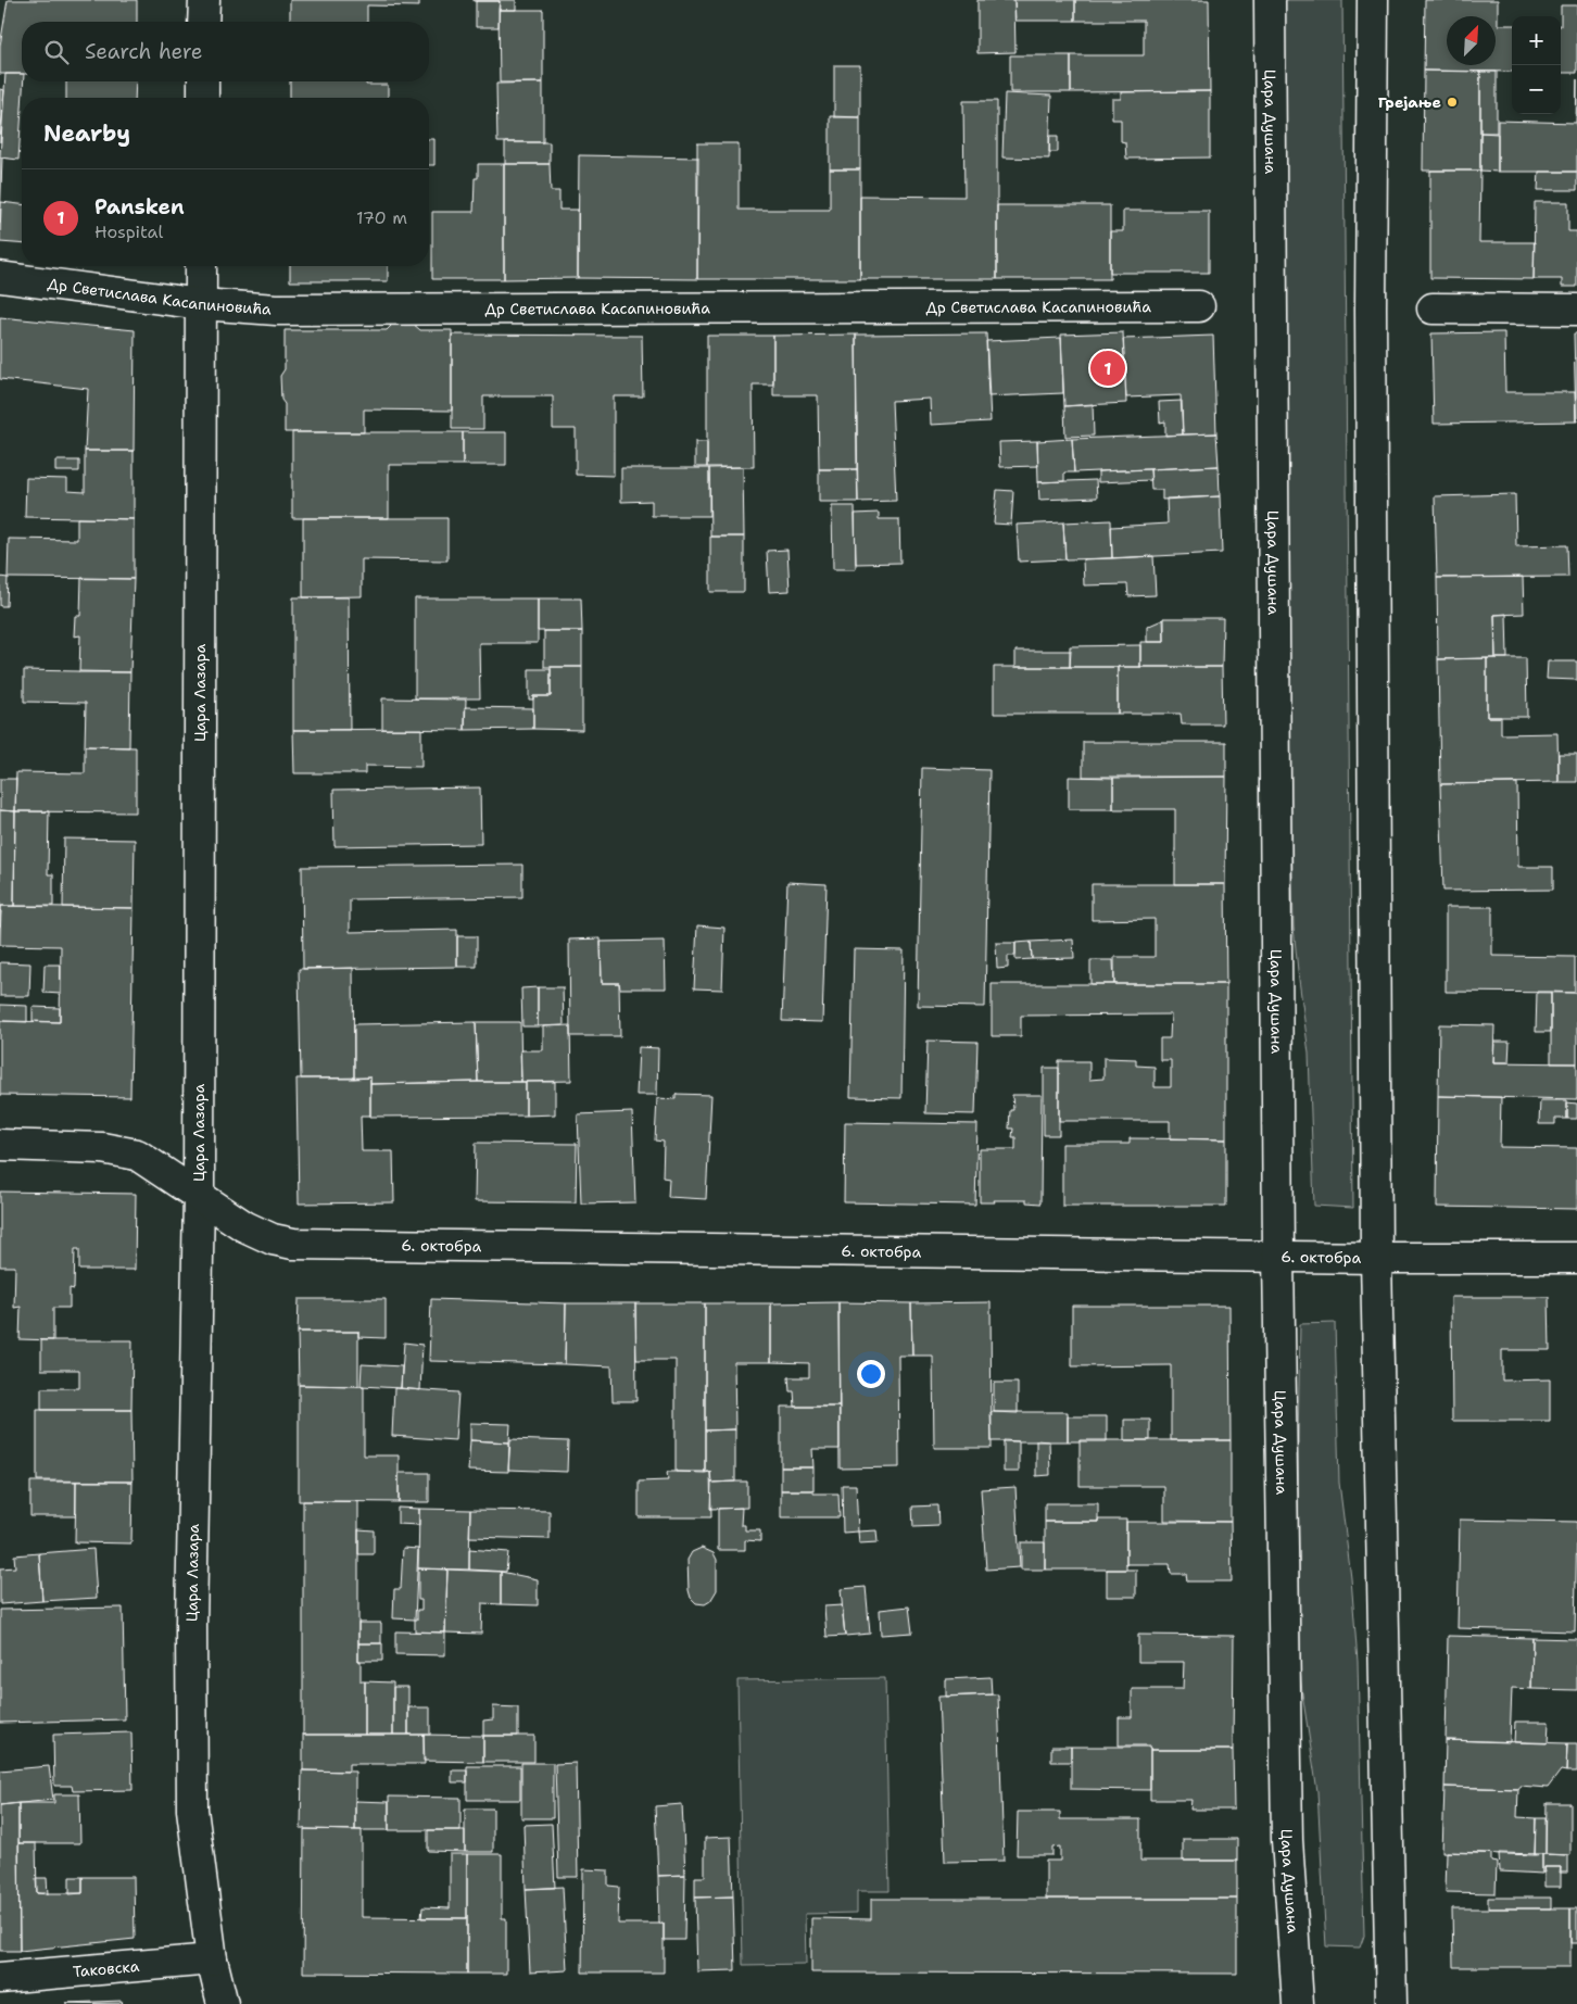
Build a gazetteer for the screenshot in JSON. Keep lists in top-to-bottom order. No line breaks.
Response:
{"streets":{"street":["Цара Душана","Др Светислава Касапиновића","Цара Лазара","6. октобра","Таковска"]},"crossings":[["Цара Душана","6. октобра"],["Др Светислава Касапиновића","Цара Лазара"],["Цара Лазара","6. октобра"],["Цара Лазара","Таковска"]],"places":["Грејање"],"north":"top right","page":{"map_buttons":["+","−"],"search":"Search here","heading":"Nearby","list":[{"mark":"1","name":"Pansken","note":"Hospital","value":"170 m"}],"pins":"1"}}
